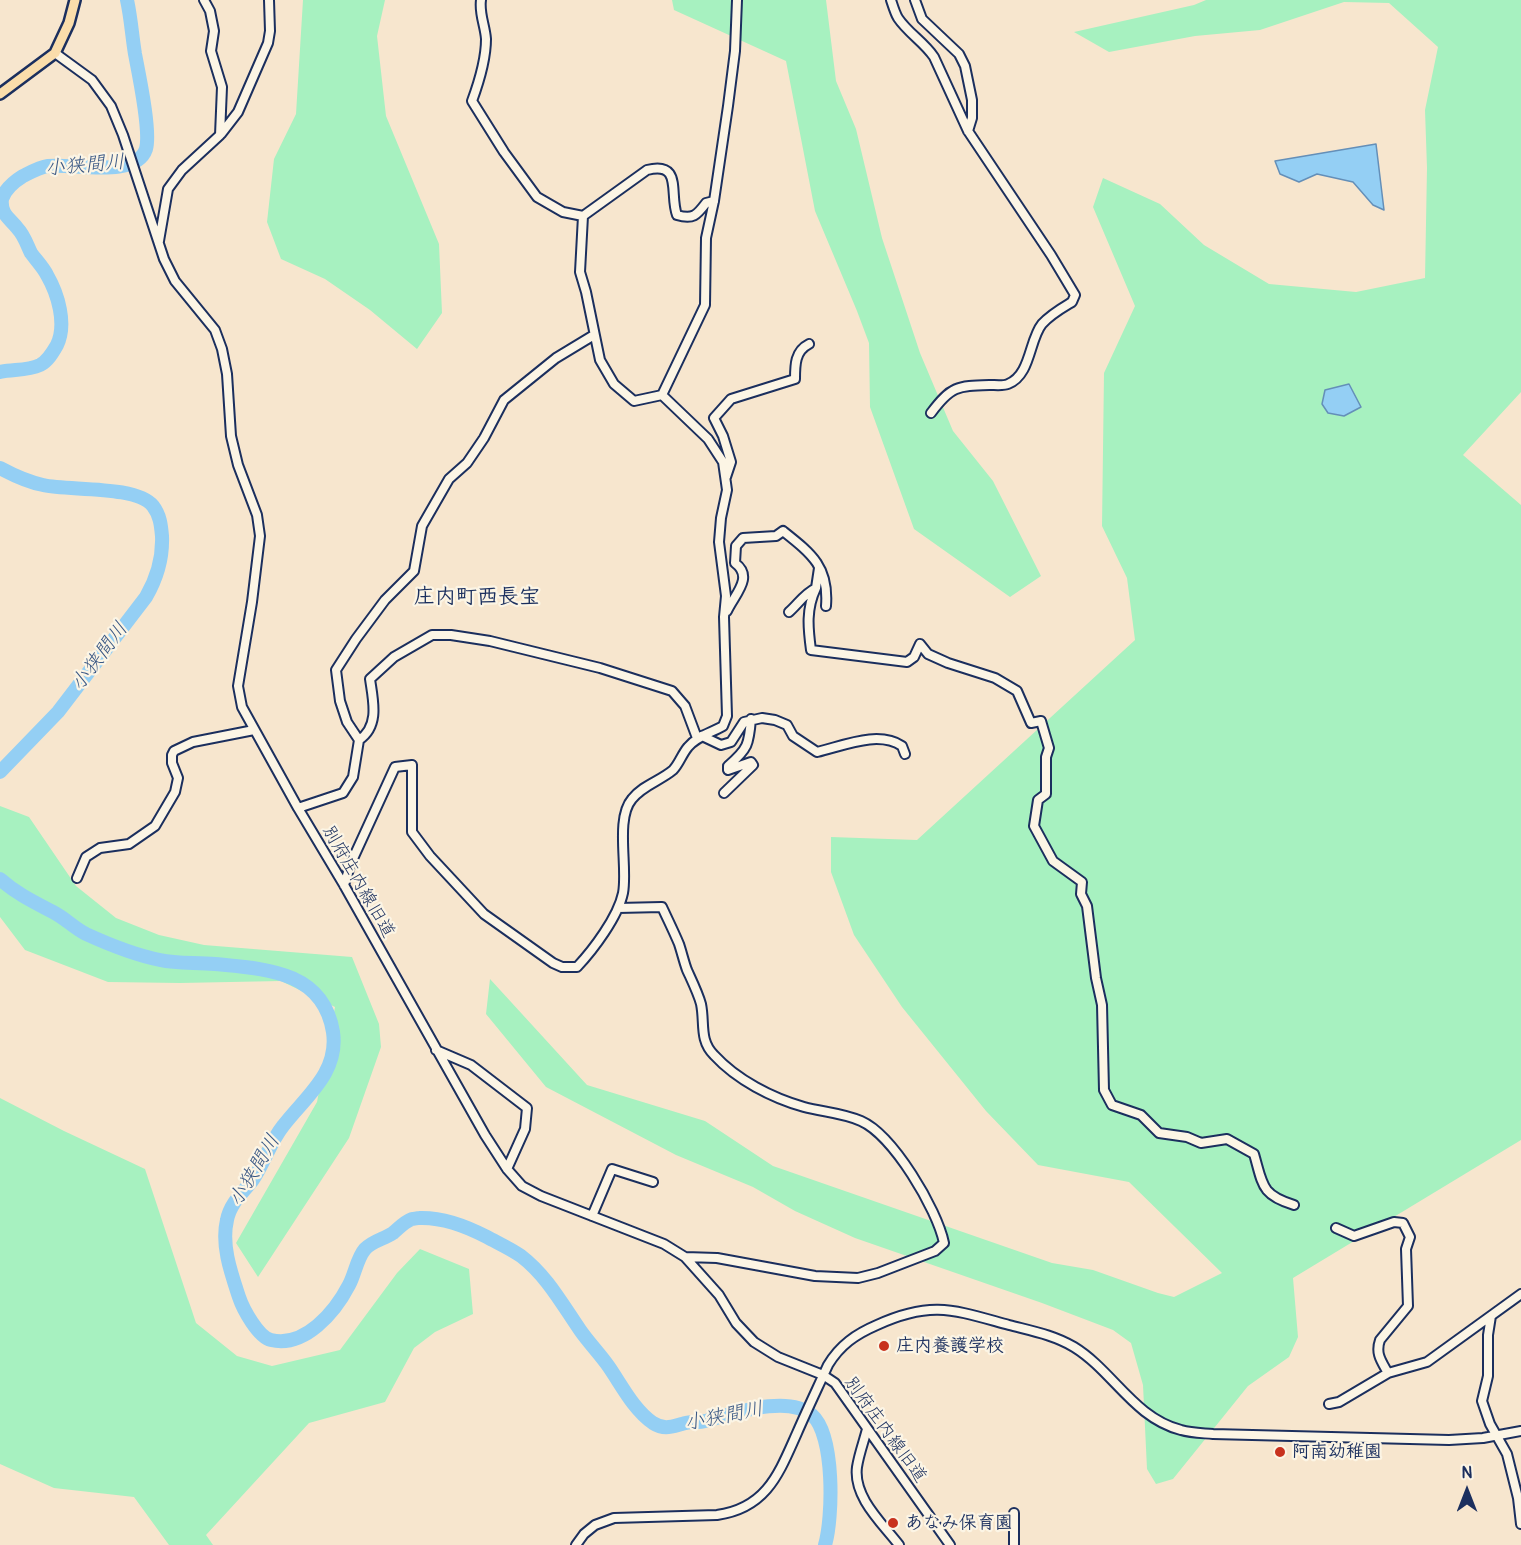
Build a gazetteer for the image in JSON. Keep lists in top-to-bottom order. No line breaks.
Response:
{"streets":{"street":["別府庄内線旧道"]},"districts":["庄内町西長宝"],"water":["小狭間川"],"places":["庄内養護学校","阿南幼稚園","あなみ保育園"],"north":"top"}
